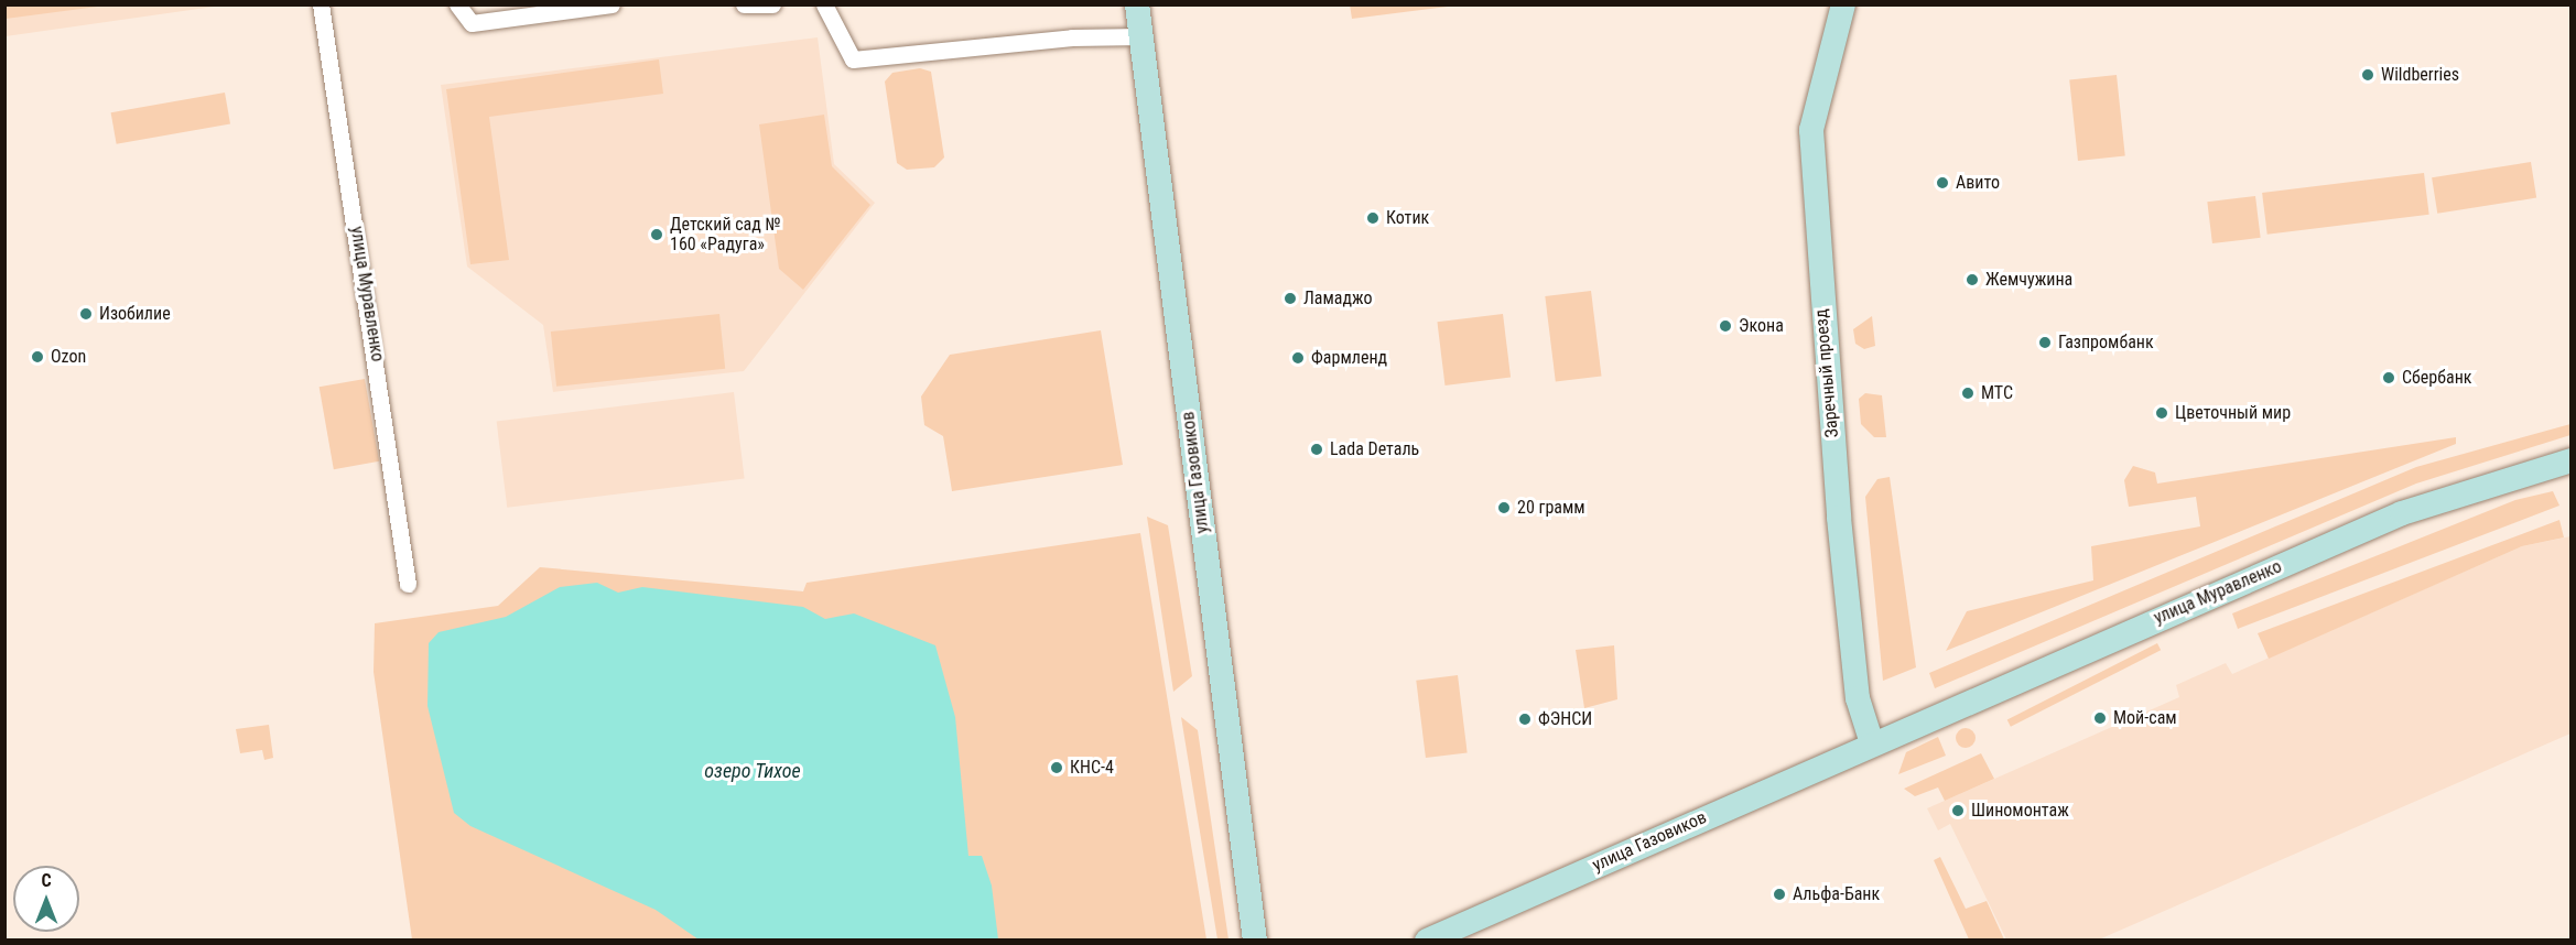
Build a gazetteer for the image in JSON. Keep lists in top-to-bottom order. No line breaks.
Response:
{"streets":{"main road":["улица Муравленко","Заречный проезд","улица Газовиков"]},"crossings":[["улица Муравленко","Заречный проезд"],["улица Муравленко","улица Газовиков"],["Заречный проезд","улица Газовиков"]],"water":["озеро Тихое"],"places":["Wildberries","Авито","Котик","Детский сад № 160 «Радуга»","Жемчужина","Ламаджо","Изобилие","Экона","Газпромбанк","Ozon","Фармленд","Сбербанк","МТС","Цветочный мир","Lada Dеталь","20 грамм","Мой-сам","ФЭНСИ","КНС-4","Шиномонтаж","Альфа-Банк"],"north":"top"}
